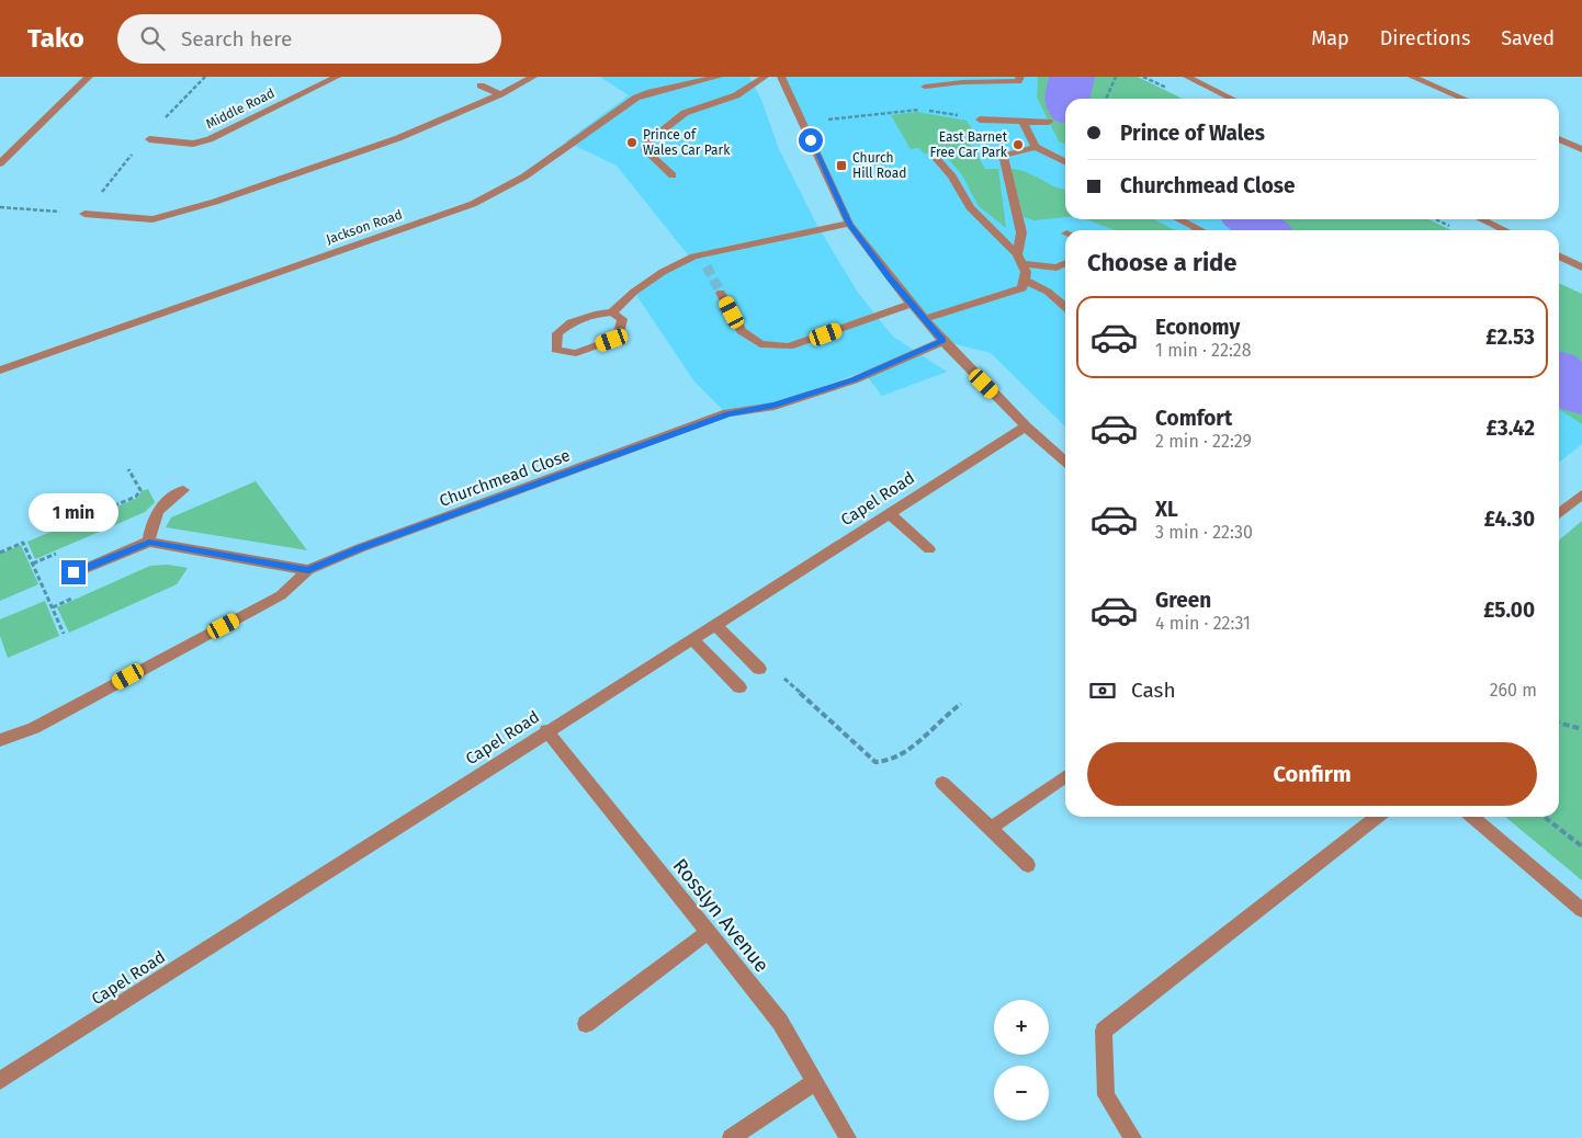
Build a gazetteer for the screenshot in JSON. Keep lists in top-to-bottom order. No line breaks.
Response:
{"streets":{"street":["Middle Road","Jackson Road","Churchmead Close","Capel Road","Rosslyn Avenue"]},"crossings":[["Capel Road","Rosslyn Avenue"]],"places":{"other":["Prince of Wales Car Park","East Barnet Free Car Park"],"transit":["Church Hill Road"]},"page":{"header":"Tako","search":"Search here","nav":["Map","Directions","Saved"],"banner":["Prince of Wales","Churchmead Close"],"heading":"Choose a ride","list":[{"name":"Economy","note":"1 min · 22:28","value":"£2.53"},{"name":"Comfort","note":"2 min · 22:29","value":"£3.42"},{"name":"XL","note":"3 min · 22:30","value":"£4.30"},{"name":"Green","note":"4 min · 22:31","value":"£5.00"}],"bubble":"1 min","pay":["Cash","260 m"],"buttons":"Confirm","map_buttons":["+","−"]}}
